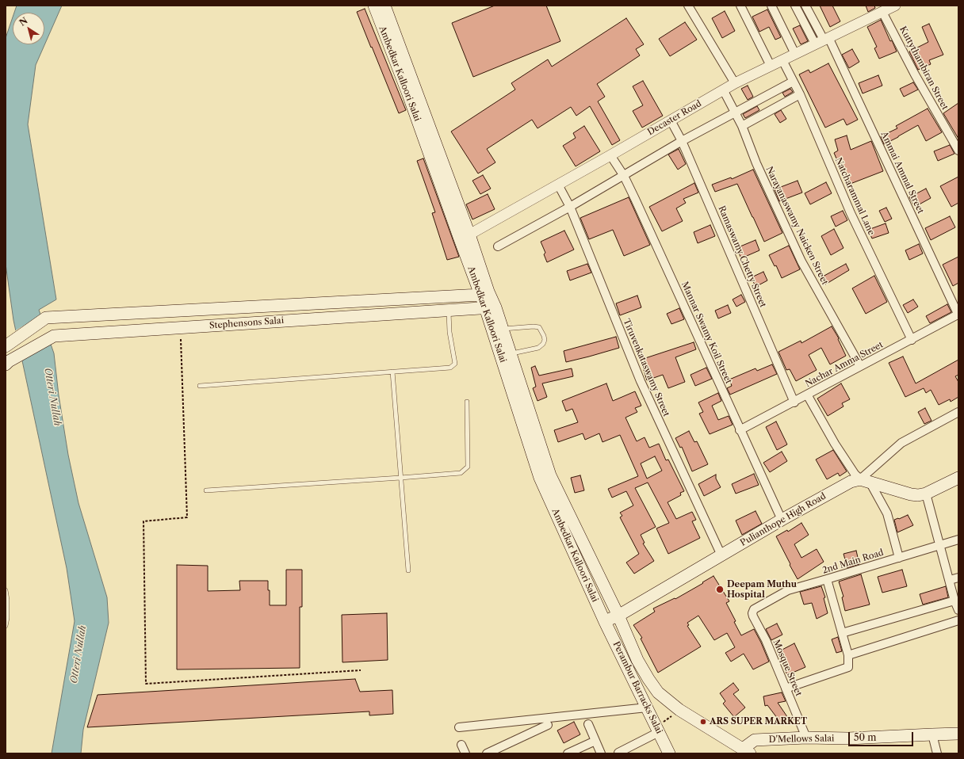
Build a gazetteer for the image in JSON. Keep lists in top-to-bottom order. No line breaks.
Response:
{"streets":{"main road":["Ambedkar Kalloori Salai","Stephensons Salai","Pulianthope High Road","Perambur Barracks Salai","D'Mellows Salai"],"street":["Kuttythambiran Street","Decaster Road","Ammai Ammal Street","Natcharammal Lane","Narayanaswamy Naicken Street","Ramaswamy Chetty Street","Mannar Swamy Koil Street","Nachar Amma Street","Tiruvenkataswamy Street","2nd Main Road","Mosque Street"]},"crossings":[["Kuttythambiran Street","Decaster Road"],["Ambedkar Kalloori Salai","Decaster Road"],["Ambedkar Kalloori Salai","Stephensons Salai"],["Ambedkar Kalloori Salai","Pulianthope High Road"],["Ambedkar Kalloori Salai","Perambur Barracks Salai"],["Ambedkar Kalloori Salai","D'Mellows Salai"],["Decaster Road","Ammai Ammal Street"],["Decaster Road","Natcharammal Lane"],["Decaster Road","Narayanaswamy Naicken Street"],["Decaster Road","Ramaswamy Chetty Street"],["Decaster Road","Mannar Swamy Koil Street"],["Decaster Road","Tiruvenkataswamy Street"],["Ammai Ammal Street","Nachar Amma Street"],["Natcharammal Lane","Nachar Amma Street"],["Narayanaswamy Naicken Street","Nachar Amma Street"],["Ramaswamy Chetty Street","Nachar Amma Street"],["Mannar Swamy Koil Street","Nachar Amma Street"],["Mannar Swamy Koil Street","Pulianthope High Road"],["Tiruvenkataswamy Street","Pulianthope High Road"],["Pulianthope High Road","Perambur Barracks Salai"],["2nd Main Road","Mosque Street"],["Mosque Street","D'Mellows Salai"]],"water":["Otteri Nullah"],"places":["Deepam Muthu Hospital","ARS SUPER MARKET"],"scale_bar":"50 m","north":"top left"}
